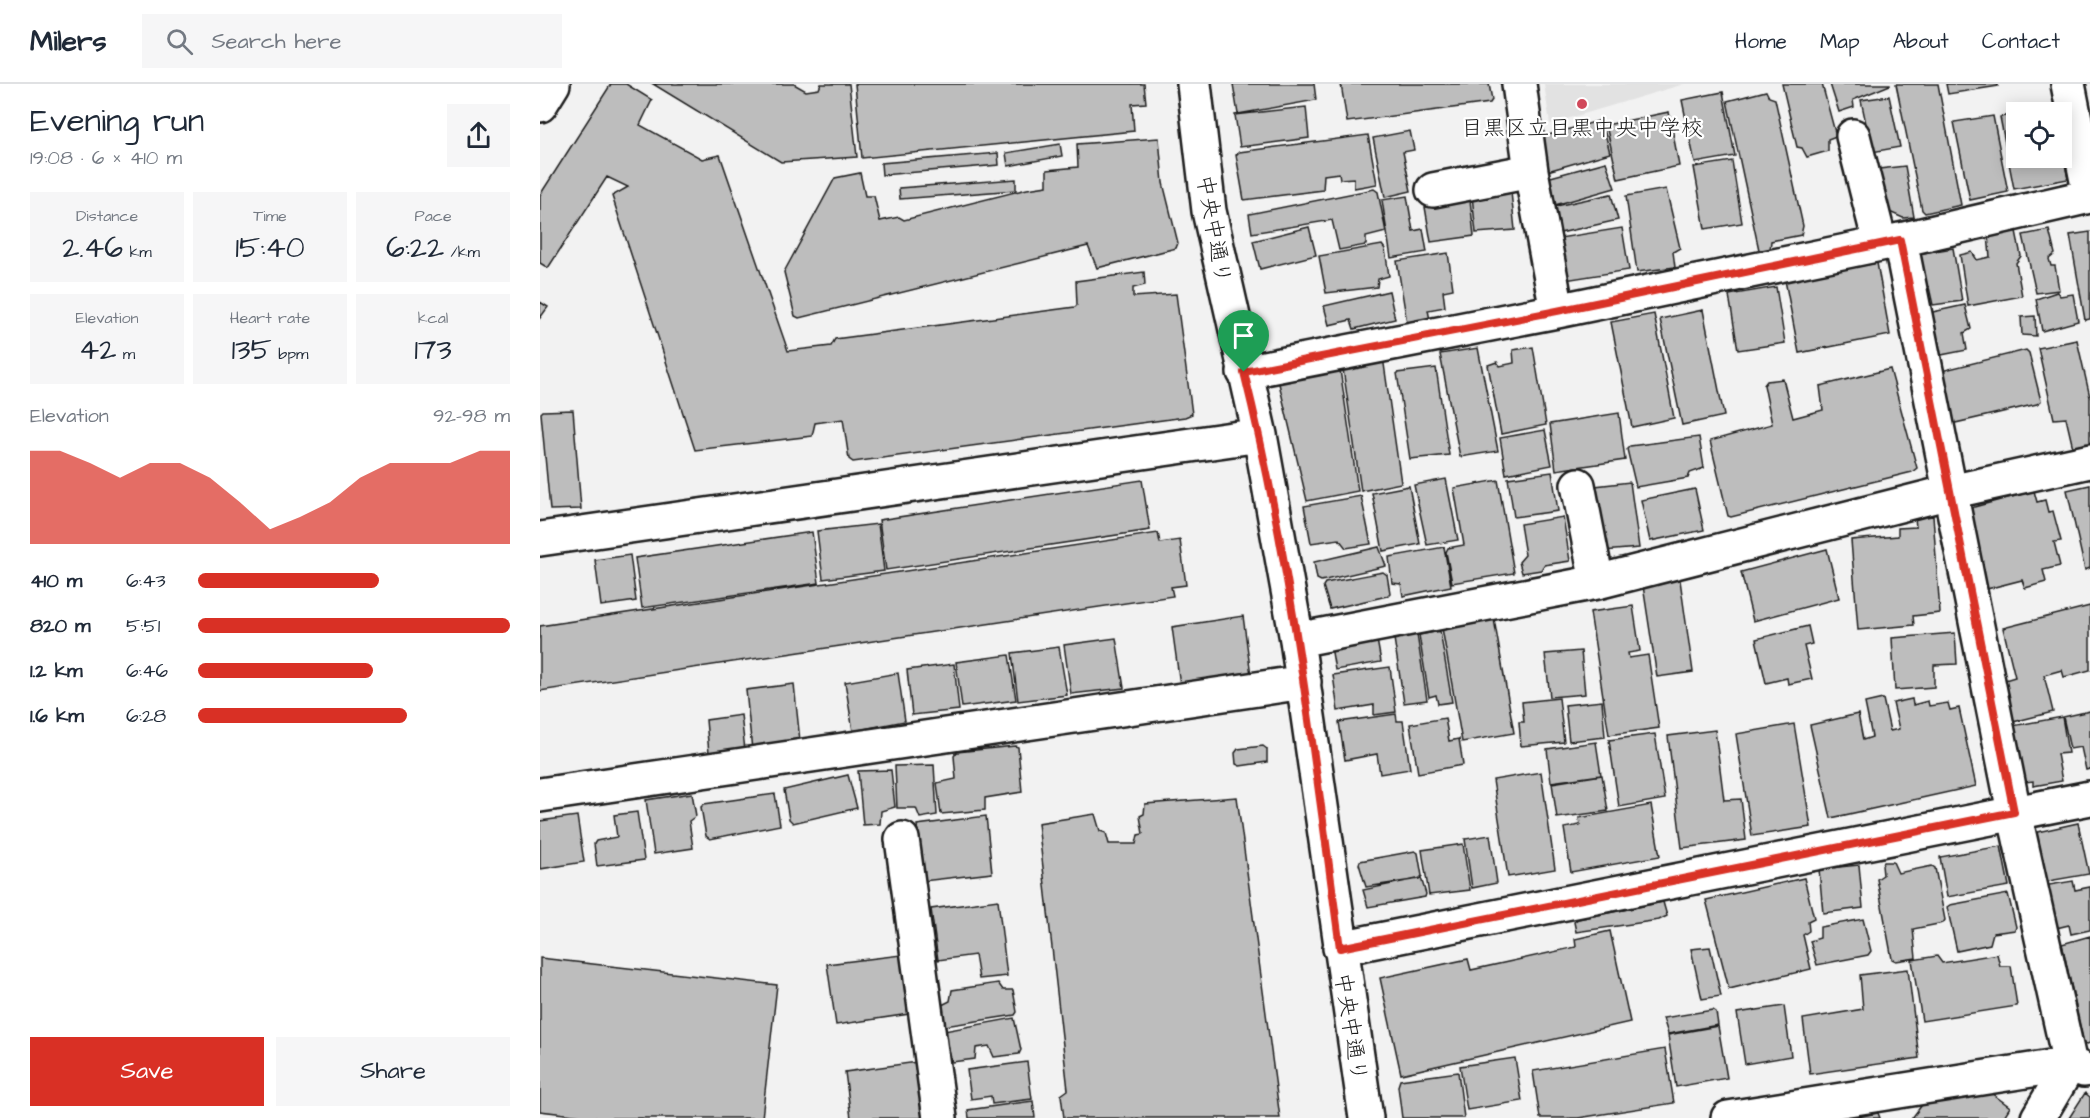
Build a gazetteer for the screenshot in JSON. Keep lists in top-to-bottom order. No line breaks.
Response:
{"streets":{"street":["中央中通り"]},"places":["目黒区立目黒中央中学校"],"page":{"header":"Milers","search":"Search here","nav":["Home","Map","About","Contact"],"heading":["Evening run","19:08 · 6 × 410 m"],"stats":[["Distance","2.46 km"],["Time","15:40"],["Pace","6:22 /km"],["Elevation","42 m"],["Heart rate","135 bpm"],["kcal","173"]],"chart":["Elevation","92–98 m"],"list":[{"name":"410 m","note":"6:43"},{"name":"820 m","note":"5:51"},{"name":"1.2 km","note":"6:46"},{"name":"1.6 km","note":"6:28"}],"buttons":["Save","Share"]}}
